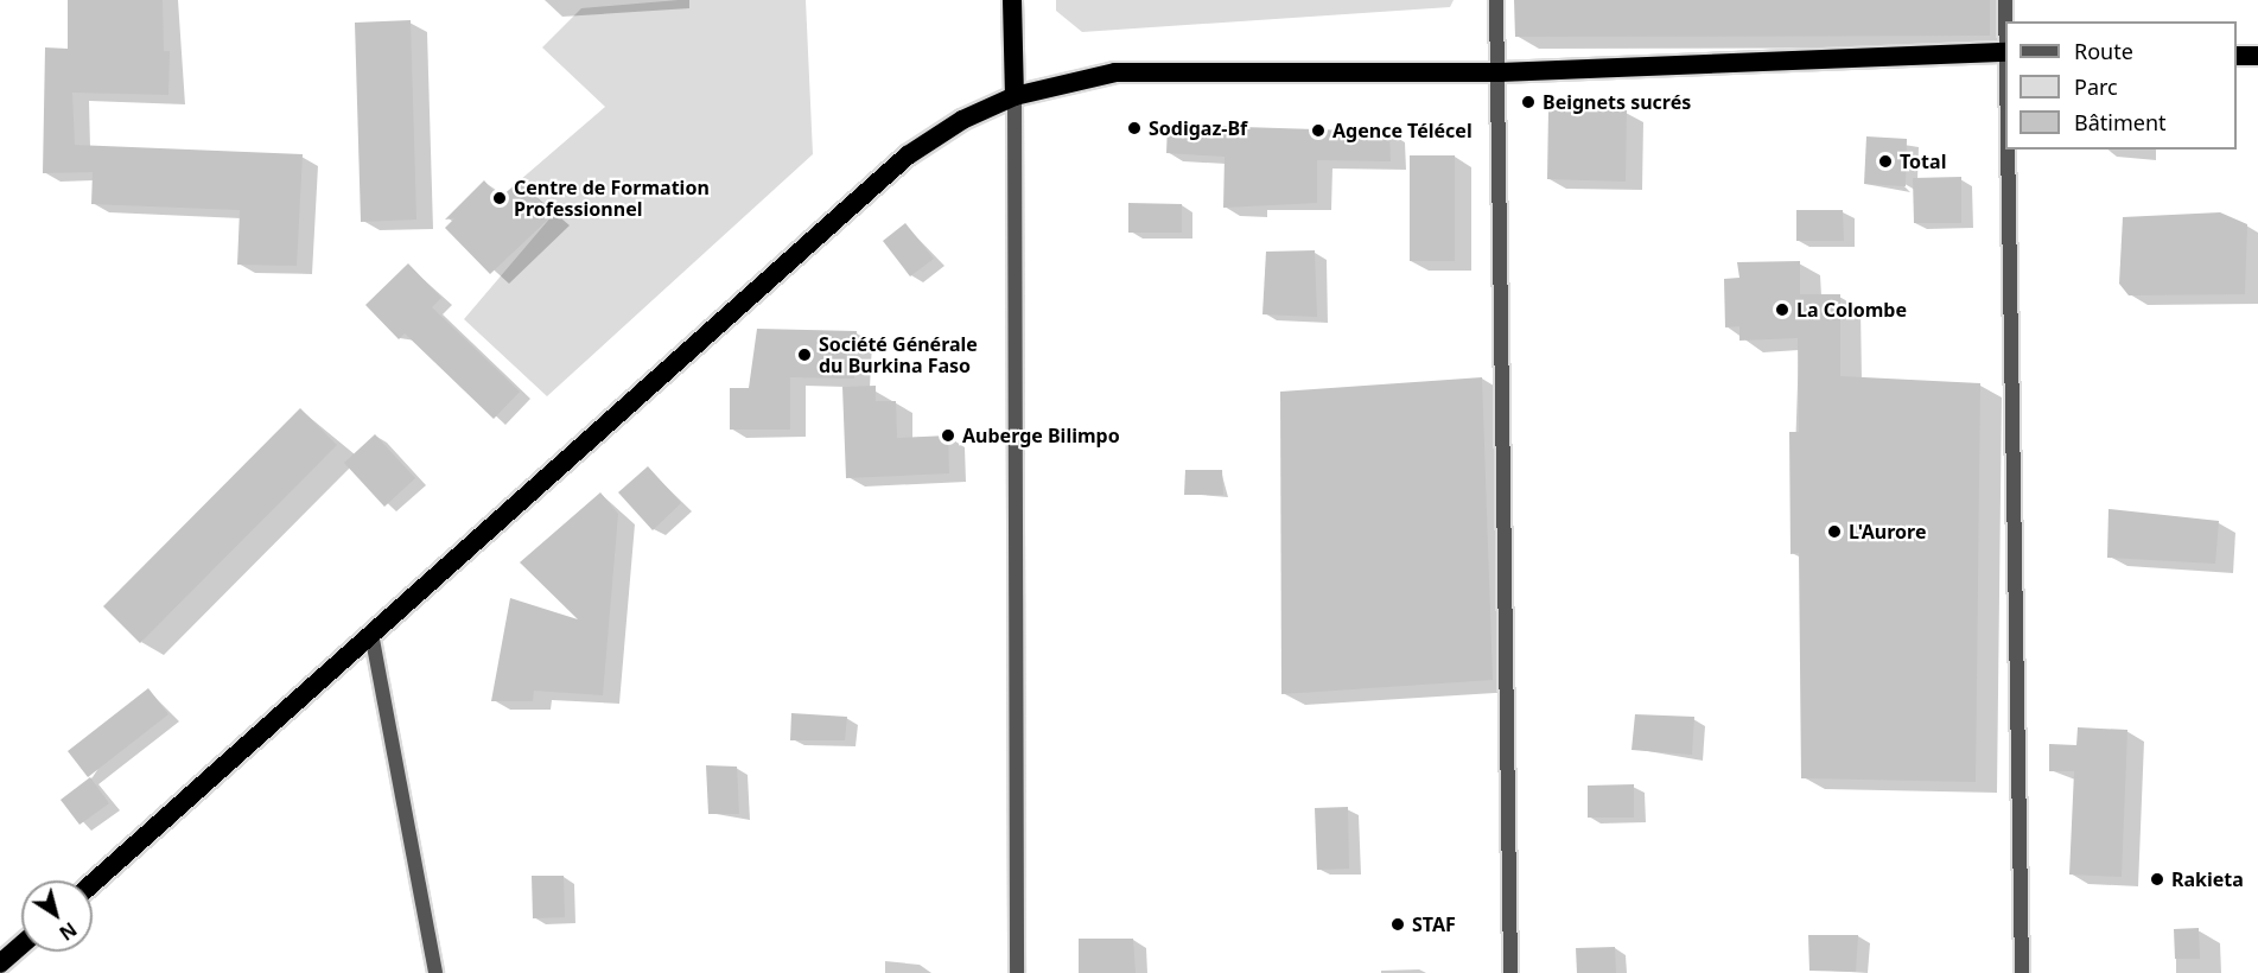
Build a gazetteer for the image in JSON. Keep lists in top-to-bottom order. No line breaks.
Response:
{"places":["Beignets sucrés","Sodigaz-Bf","Agence Télécel","Total","Centre de Formation Professionnel","La Colombe","Société Générale du Burkina Faso","Auberge Bilimpo","L'Aurore","Rakieta","STAF"],"legend":["Route","Parc","Bâtiment"],"north":"bottom right"}
